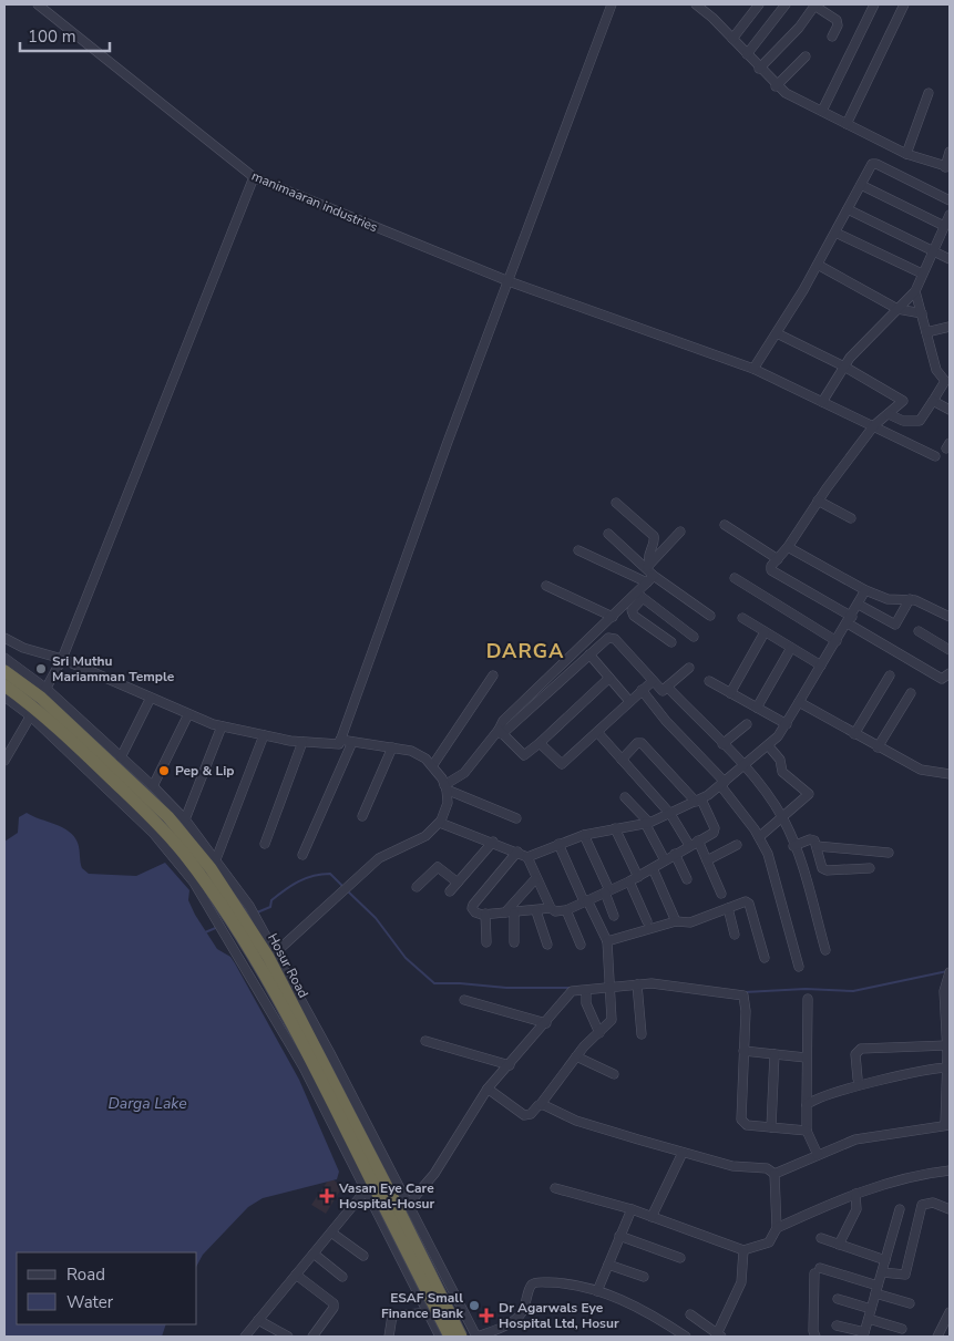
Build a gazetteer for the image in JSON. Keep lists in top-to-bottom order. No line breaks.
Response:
{"streets":{"highway":["Hosur Road"],"street":["manimaaran industries"]},"districts":["DARGA"],"water":["Darga Lake"],"places":{"other":["Sri Muthu Mariamman Temple","Pep & Lip","ESAF Small Finance Bank"],"health":["Vasan Eye Care Hospital-Hosur","Dr Agarwals Eye Hospital Ltd, Hosur"]},"legend":["Road","Water"],"scale_bar":"100 m"}
